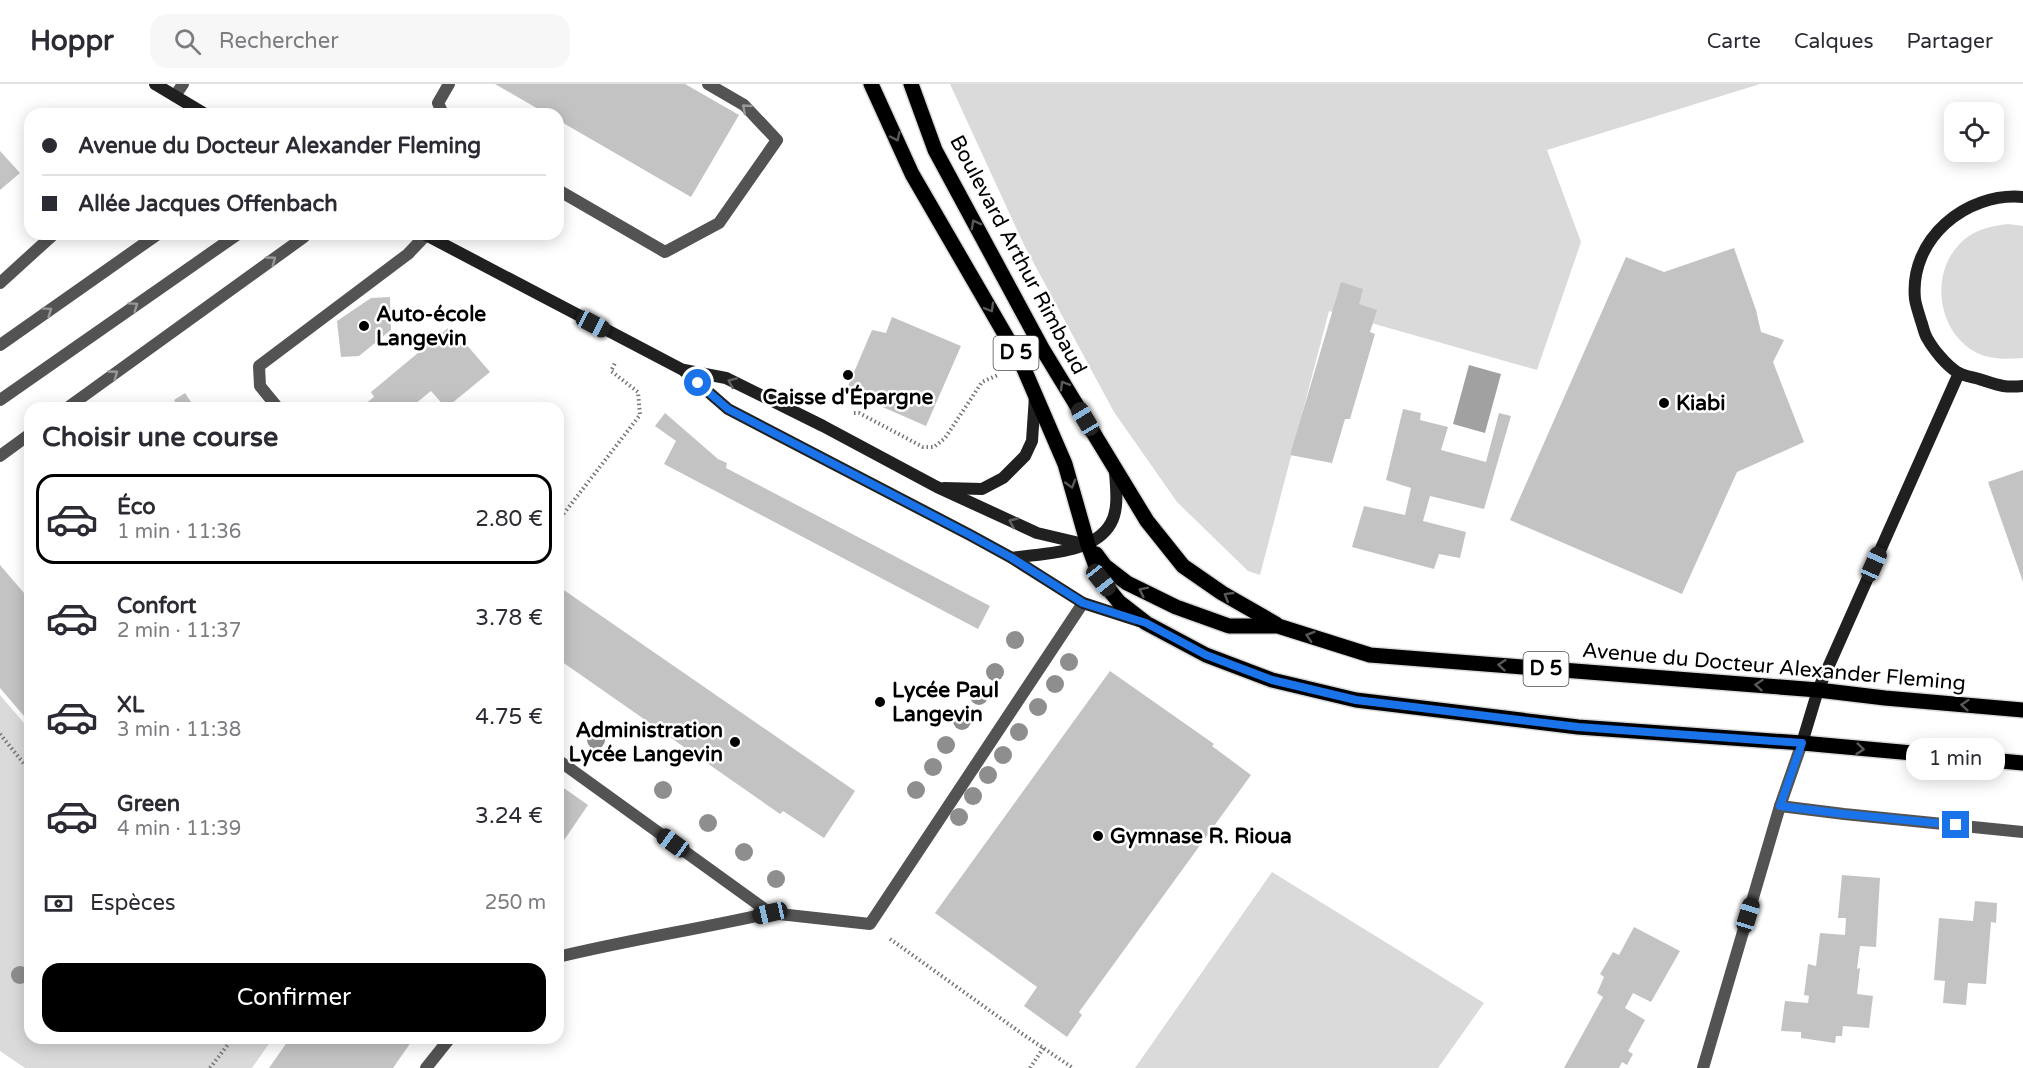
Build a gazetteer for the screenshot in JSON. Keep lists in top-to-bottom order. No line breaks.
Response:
{"streets":{"main road":["Boulevard Arthur Rimbaud","D 5","Avenue du Docteur Alexander Fleming"]},"crossings":[["Boulevard Arthur Rimbaud","Avenue du Docteur Alexander Fleming"],["D 5","Avenue du Docteur Alexander Fleming"]],"places":["Auto-école Langevin","Caisse d'Épargne","Kiabi","Lycée Paul Langevin","Administration Lycée Langevin","Gymnase R. Rioua"],"page":{"header":"Hoppr","search":"Rechercher","nav":["Carte","Calques","Partager"],"banner":["Avenue du Docteur Alexander Fleming","Allée Jacques Offenbach"],"heading":"Choisir une course","list":[{"name":"Éco","note":"1 min · 11:36","value":"2.80 €"},{"name":"Confort","note":"2 min · 11:37","value":"3.78 €"},{"name":"XL","note":"3 min · 11:38","value":"4.75 €"},{"name":"Green","note":"4 min · 11:39","value":"3.24 €"}],"bubble":"1 min","pay":["Espèces","250 m"],"buttons":"Confirmer"}}
